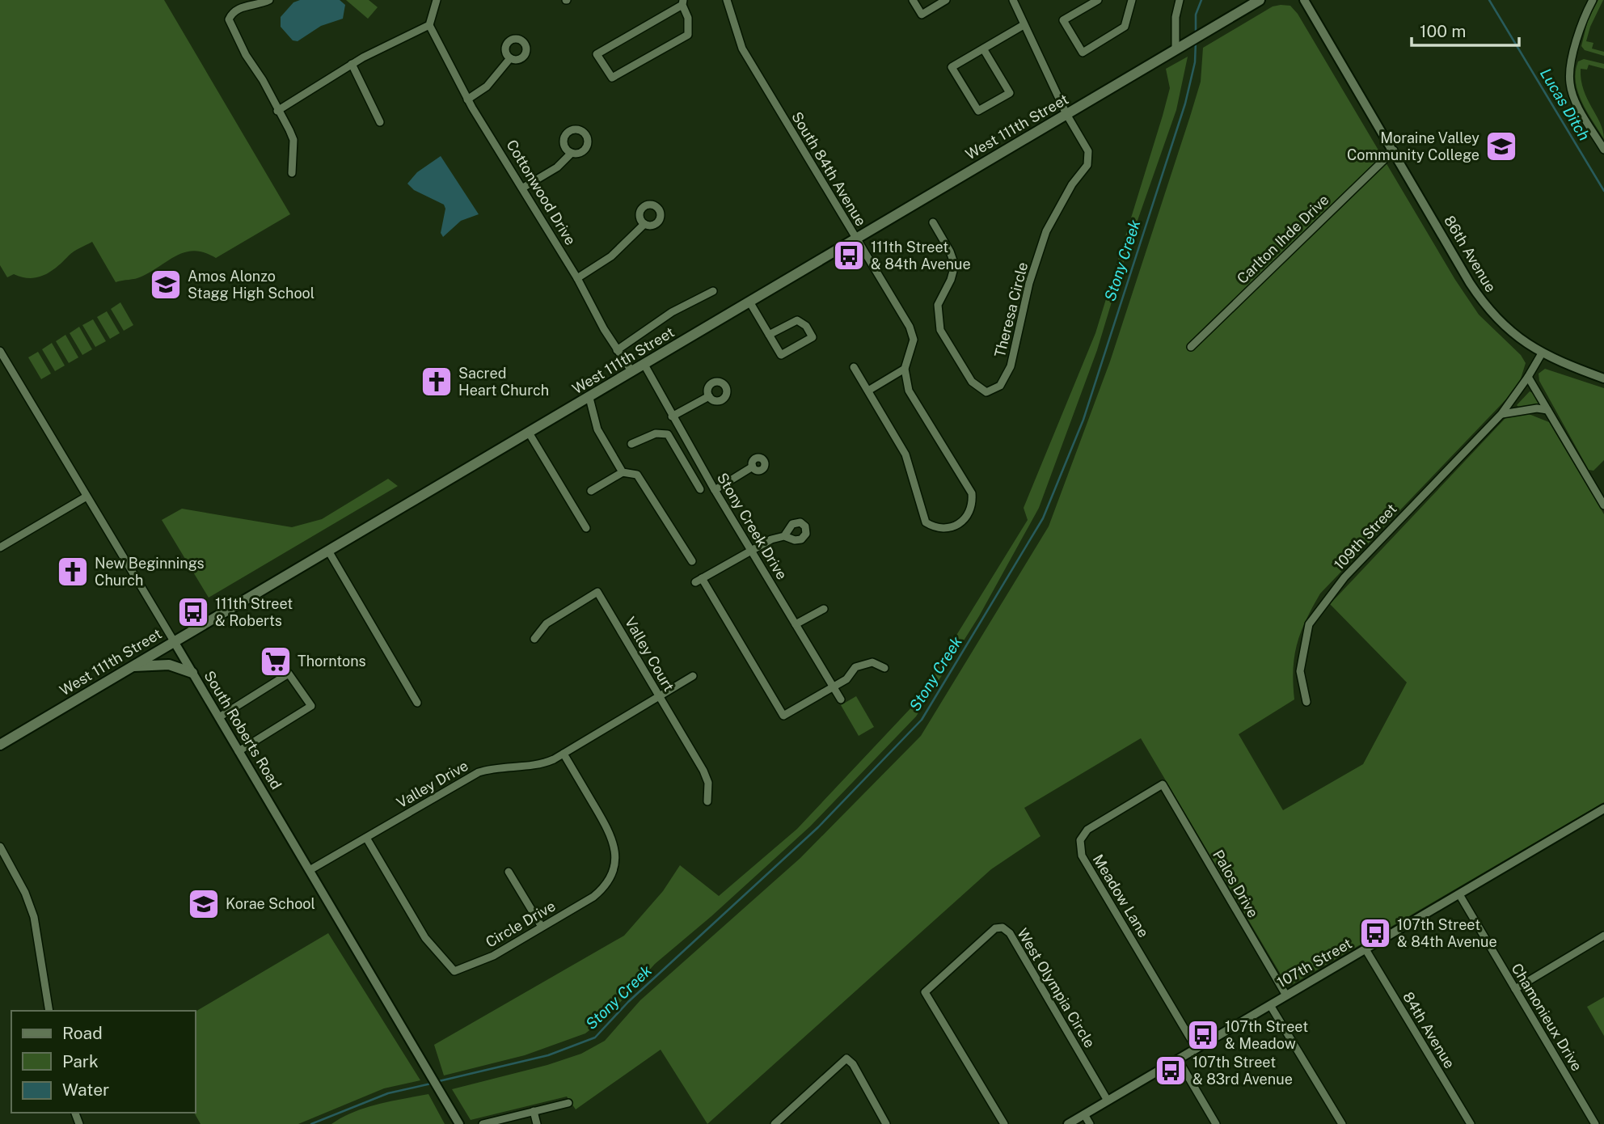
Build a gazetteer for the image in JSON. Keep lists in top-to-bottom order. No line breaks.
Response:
{"streets":{"main road":["West 111th Street"],"street":["South 84th Avenue","Cottonwood Drive","Carlton Ihde Drive","86th Avenue","Theresa Circle","Stony Creek Drive","109th Street","Valley Court","South Roberts Road","Valley Drive","Palos Drive","Meadow Lane","Circle Drive","107th Street","West Olympia Circle","Chamonieux Drive","84th Avenue"]},"crossings":[["West 111th Street","South 84th Avenue"],["West 111th Street","Cottonwood Drive"],["West 111th Street","Theresa Circle"],["West 111th Street","Stony Creek Drive"],["West 111th Street","South Roberts Road"],["Carlton Ihde Drive","86th Avenue"],["Valley Court","Valley Drive"],["South Roberts Road","Valley Drive"],["Valley Drive","Circle Drive"],["Palos Drive","Meadow Lane"],["Palos Drive","107th Street"],["Meadow Lane","107th Street"],["107th Street","West Olympia Circle"],["107th Street","Chamonieux Drive"],["107th Street","84th Avenue"]],"water":["Lucas Ditch","Stony Creek"],"places":{"school or university":["Moraine Valley Community College","Amos Alonzo Stagg High School","Korae School"],"bus stop":["111th Street & 84th Avenue","111th Street & Roberts","107th Street & 84th Avenue","107th Street & Meadow","107th Street & 83rd Avenue"],"church":["Sacred Heart Church","New Beginnings Church"],"supermarket":["Thorntons"]},"legend":["Road","Park","Water"],"scale_bar":"100 m"}
